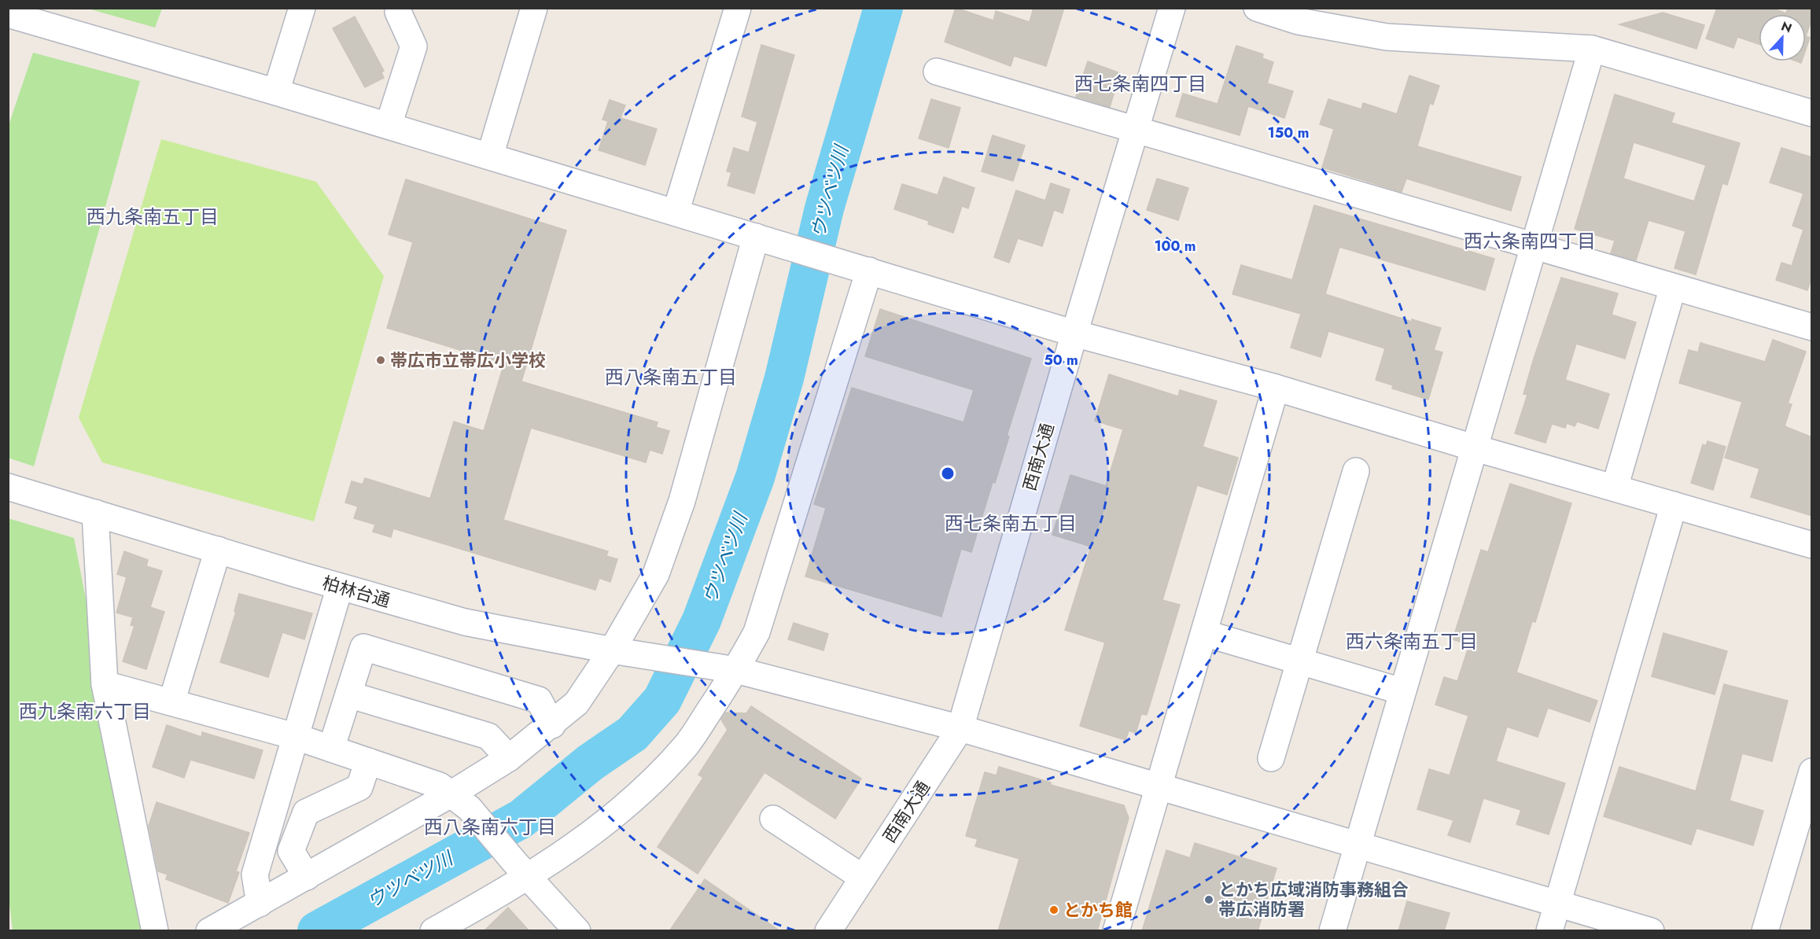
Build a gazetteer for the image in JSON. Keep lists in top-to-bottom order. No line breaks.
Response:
{"streets":{"street":["西南大通","柏林台通"]},"crossings":[["西南大通","柏林台通"]],"districts":["西七条南四丁目","西九条南五丁目","西六条南四丁目","西八条南五丁目","西七条南五丁目","西六条南五丁目","西九条南六丁目","西八条南六丁目"],"water":["ウツベツ川"],"places":["帯広市立帯広小学校","とかち広域消防事務組合 帯広消防署","とかち館"],"north":"top","rings":["150 m","100 m","50 m"]}
